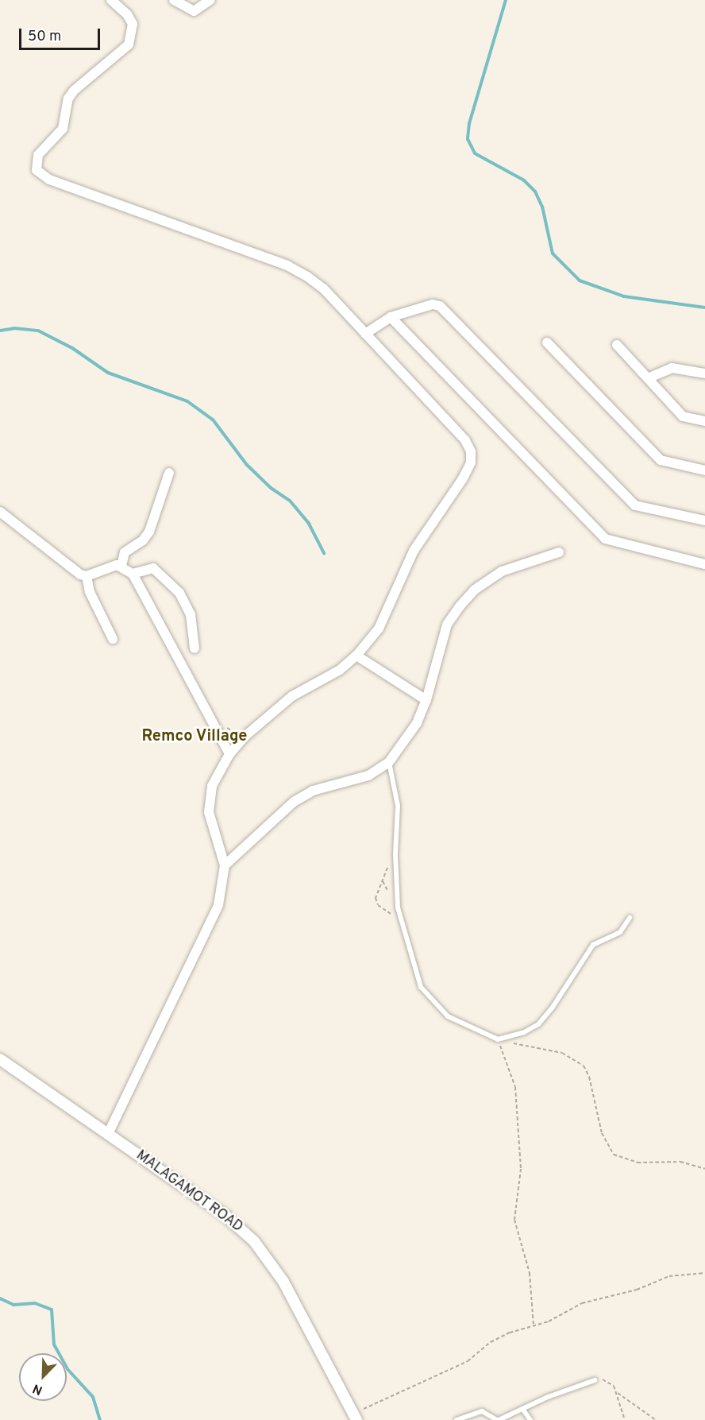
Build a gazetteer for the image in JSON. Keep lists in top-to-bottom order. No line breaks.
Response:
{"streets":{"street":["MALAGAMOT ROAD"]},"districts":["Remco Village"],"scale_bar":"50 m","north":"bottom left"}
